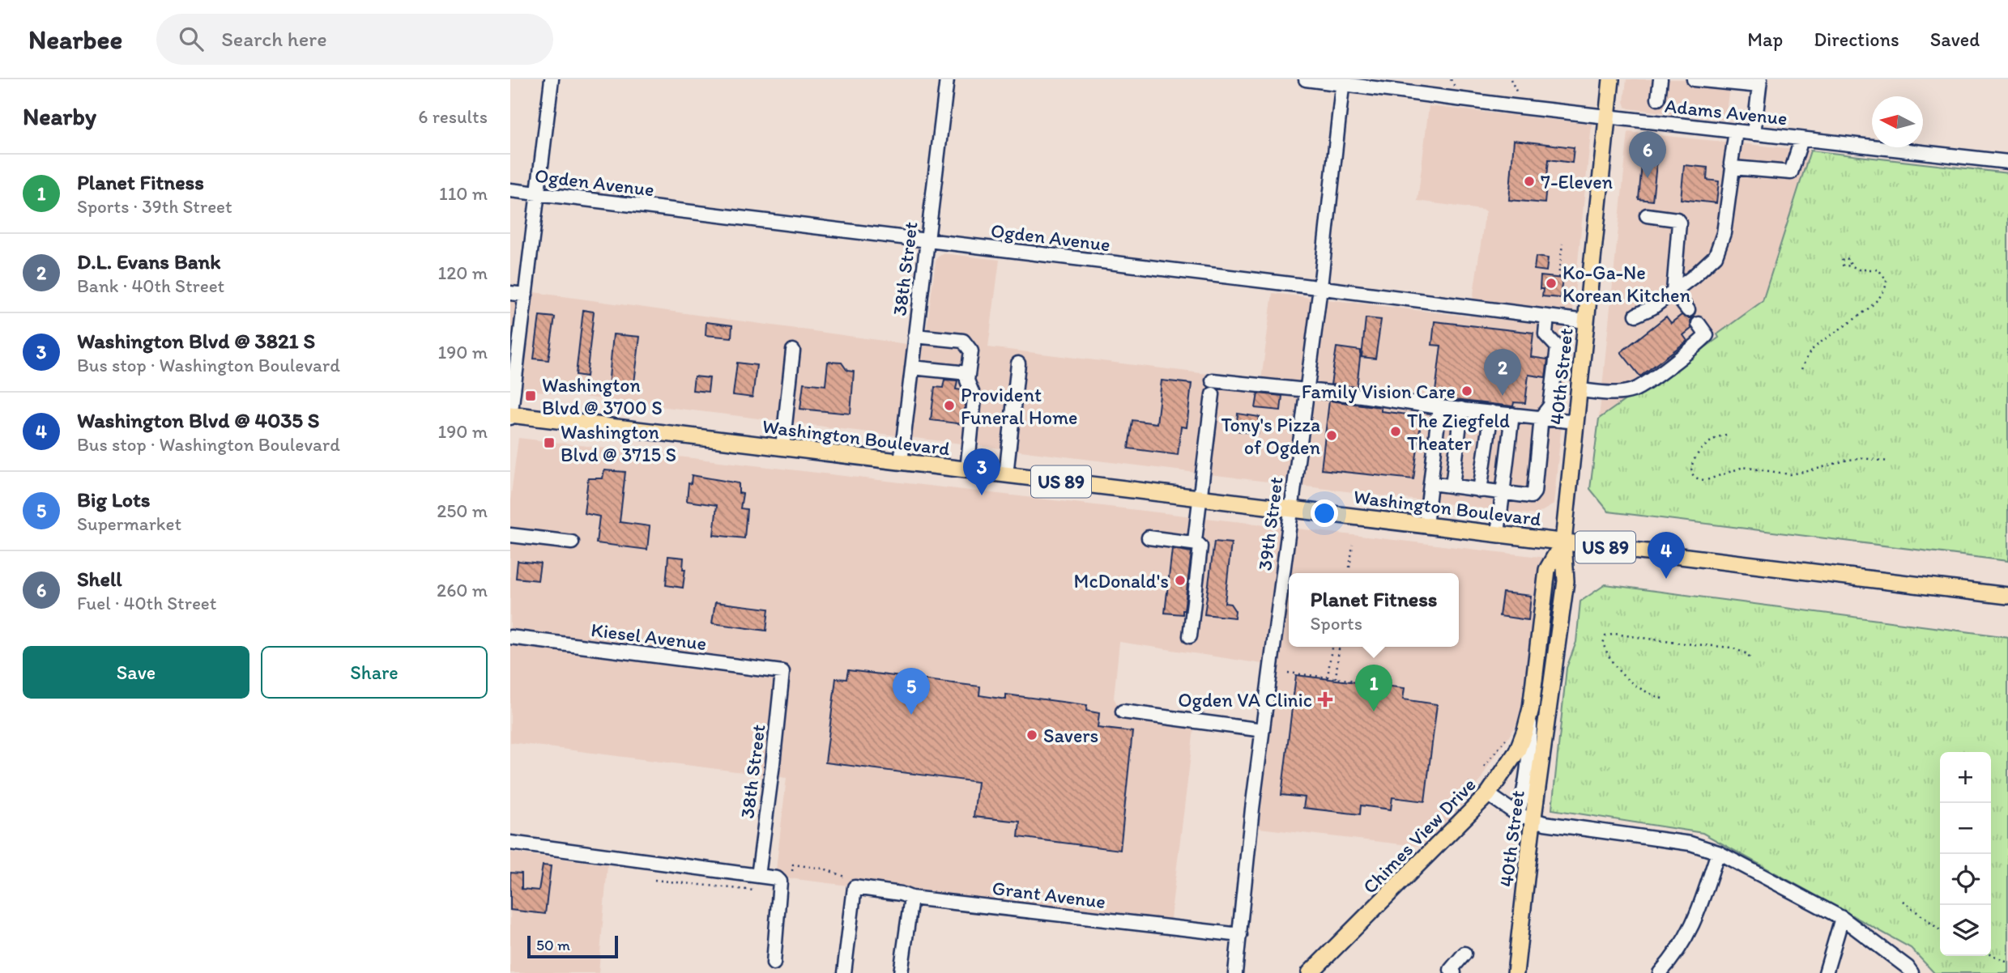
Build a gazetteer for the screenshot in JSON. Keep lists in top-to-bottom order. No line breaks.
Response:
{"streets":{"main road":["40th Street","Washington Boulevard","US 89","Chimes View Drive"],"street":["Adams Avenue","Ogden Avenue","38th Street","39th Street","Kiesel Avenue","Grant Avenue"]},"crossings":[["Adams Avenue","40th Street"],["Adams Avenue","39th Street"],["Ogden Avenue","38th Street"],["Ogden Avenue","40th Street"],["Ogden Avenue","39th Street"],["38th Street","Washington Boulevard"],["38th Street","Kiesel Avenue"],["40th Street","Washington Boulevard"],["40th Street","Chimes View Drive"],["Washington Boulevard","39th Street"],["39th Street","Grant Avenue"]],"places":{"other":["7-Eleven","Ko-Ga-Ne Korean Kitchen","Family Vision Care","Provident Funeral Home","The Ziegfeld Theater","Tony's Pizza of Ogden","McDonald's","Savers"],"transit":["Washington Blvd @ 3700 S","Washington Blvd @ 3715 S"],"health":["Ogden VA Clinic"]},"scale_bar":"50 m","north":"left","page":{"header":"Nearbee","search":"Search here","nav":["Map","Directions","Saved"],"heading":["Nearby","6 results"],"pins":["6","2","3","4","1","5"],"list":[{"mark":"1","name":"Planet Fitness","note":"Sports · 39th Street","value":"110 m"},{"mark":"2","name":"D.L. Evans Bank","note":"Bank · 40th Street","value":"120 m"},{"mark":"3","name":"Washington Blvd @ 3821 S","note":"Bus stop · Washington Boulevard","value":"190 m"},{"mark":"4","name":"Washington Blvd @ 4035 S","note":"Bus stop · Washington Boulevard","value":"190 m"},{"mark":"5","name":"Big Lots","note":"Supermarket","value":"250 m"},{"mark":"6","name":"Shell","note":"Fuel · 40th Street","value":"260 m"}],"popup":["Planet Fitness","Sports"],"buttons":["Save","Share"],"map_buttons":["+","−"],"scale":"50 m"}}
